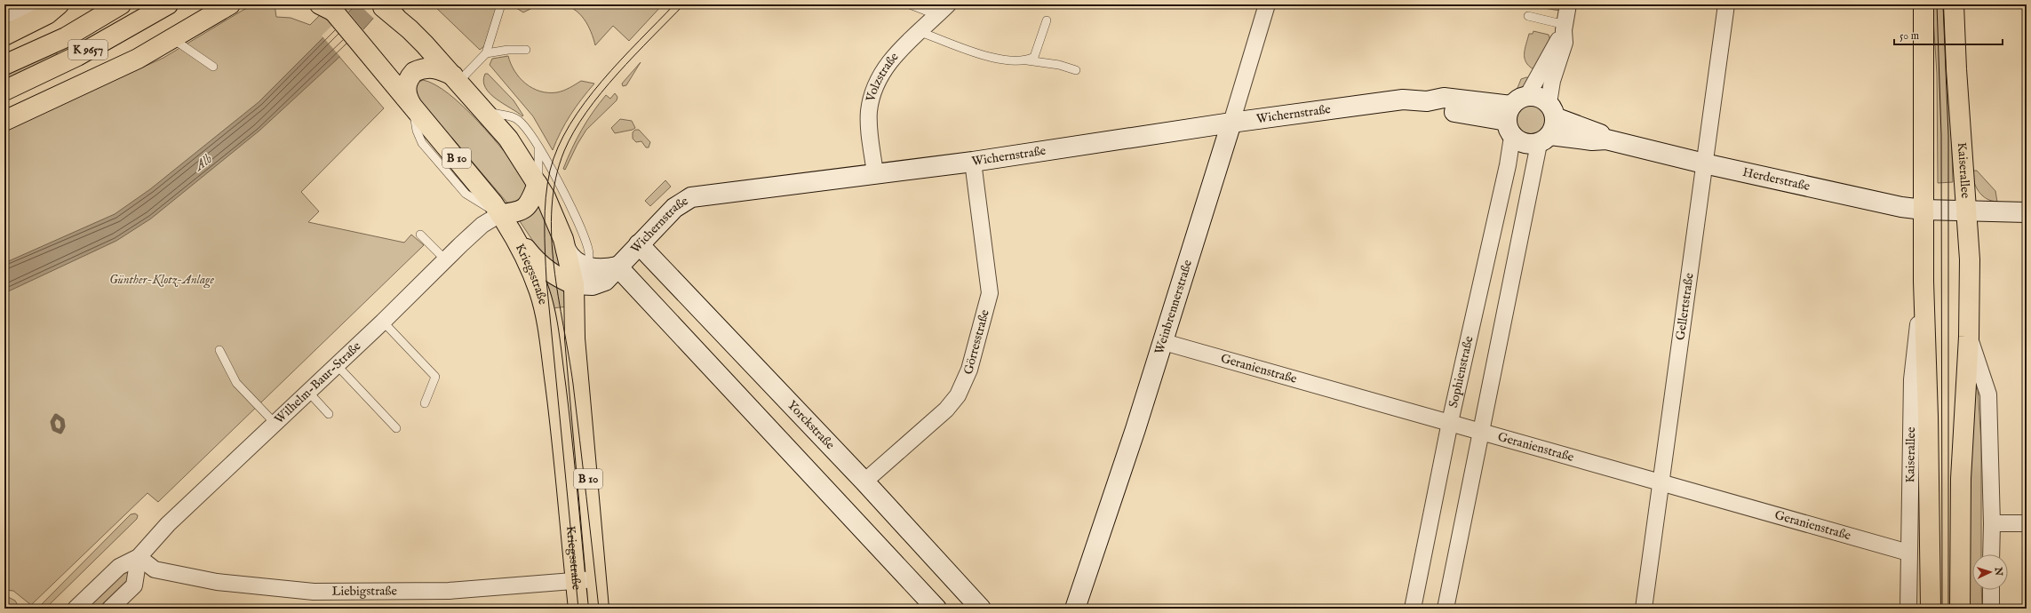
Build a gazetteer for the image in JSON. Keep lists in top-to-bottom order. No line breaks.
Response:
{"streets":{"main road":["K 9657","B 10","Kaiserallee","Kriegsstraße"],"street":["Volzstraße","Wichernstraße","Herderstraße","Gellertstraße","Weinbrennerstraße","Görresstraße","Geranienstraße","Sophienstraße","Wilhelm-Baur-Straße","Yorckstraße","Liebigstraße"]},"crossings":[["Volzstraße","Wichernstraße"],["Wichernstraße","Kriegsstraße"],["Wichernstraße","Weinbrennerstraße"],["Wichernstraße","Görresstraße"],["Wichernstraße","Sophienstraße"],["Wichernstraße","Yorckstraße"],["Kaiserallee","Herderstraße"],["Kaiserallee","Geranienstraße"],["Herderstraße","Gellertstraße"],["Herderstraße","Sophienstraße"],["Kriegsstraße","Wilhelm-Baur-Straße"],["Kriegsstraße","Liebigstraße"],["Gellertstraße","Geranienstraße"],["Weinbrennerstraße","Geranienstraße"],["Görresstraße","Yorckstraße"],["Geranienstraße","Sophienstraße"],["Wilhelm-Baur-Straße","Liebigstraße"]],"water":["Alb"],"parks":["Günther-Klotz-Anlage"],"scale_bar":"50 m","north":"right"}
